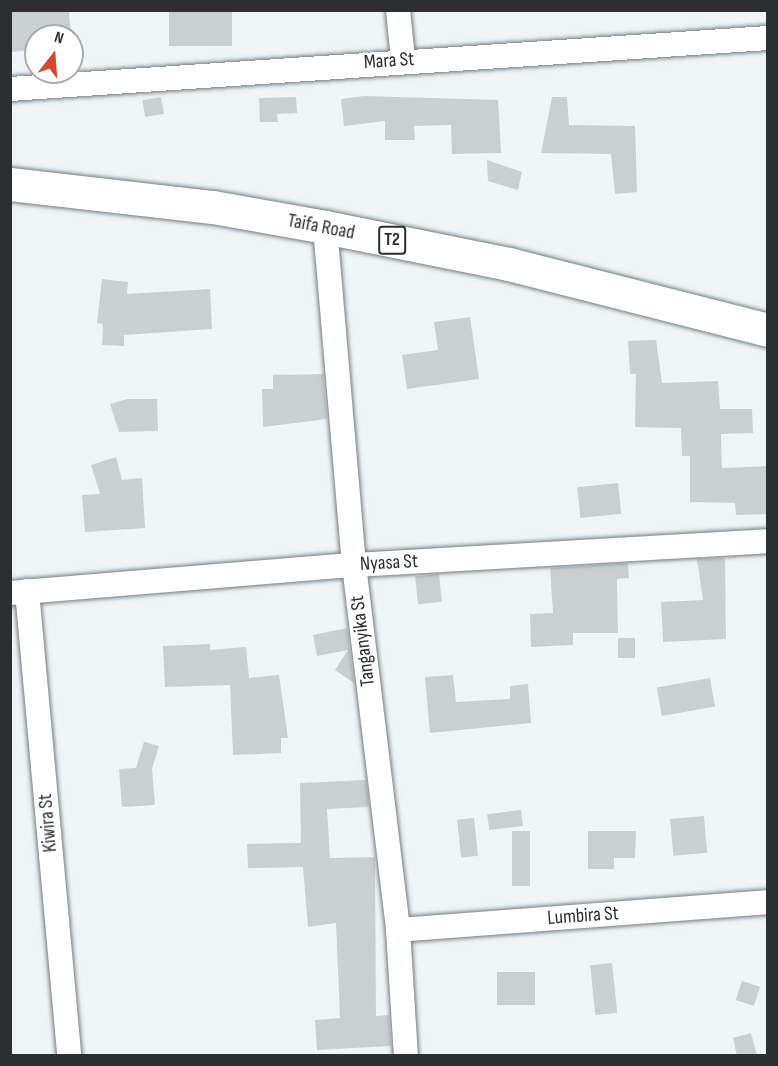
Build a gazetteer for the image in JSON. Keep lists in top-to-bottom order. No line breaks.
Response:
{"streets":{"highway":["Taifa Road","T2"],"street":["Mara St","Nyasa St","Tanganyika St","Kiwira St","Lumbira St"]},"crossings":[["Taifa Road","Tanganyika St"],["Nyasa St","Tanganyika St"],["Nyasa St","Kiwira St"],["Tanganyika St","Lumbira St"]],"north":"top"}
